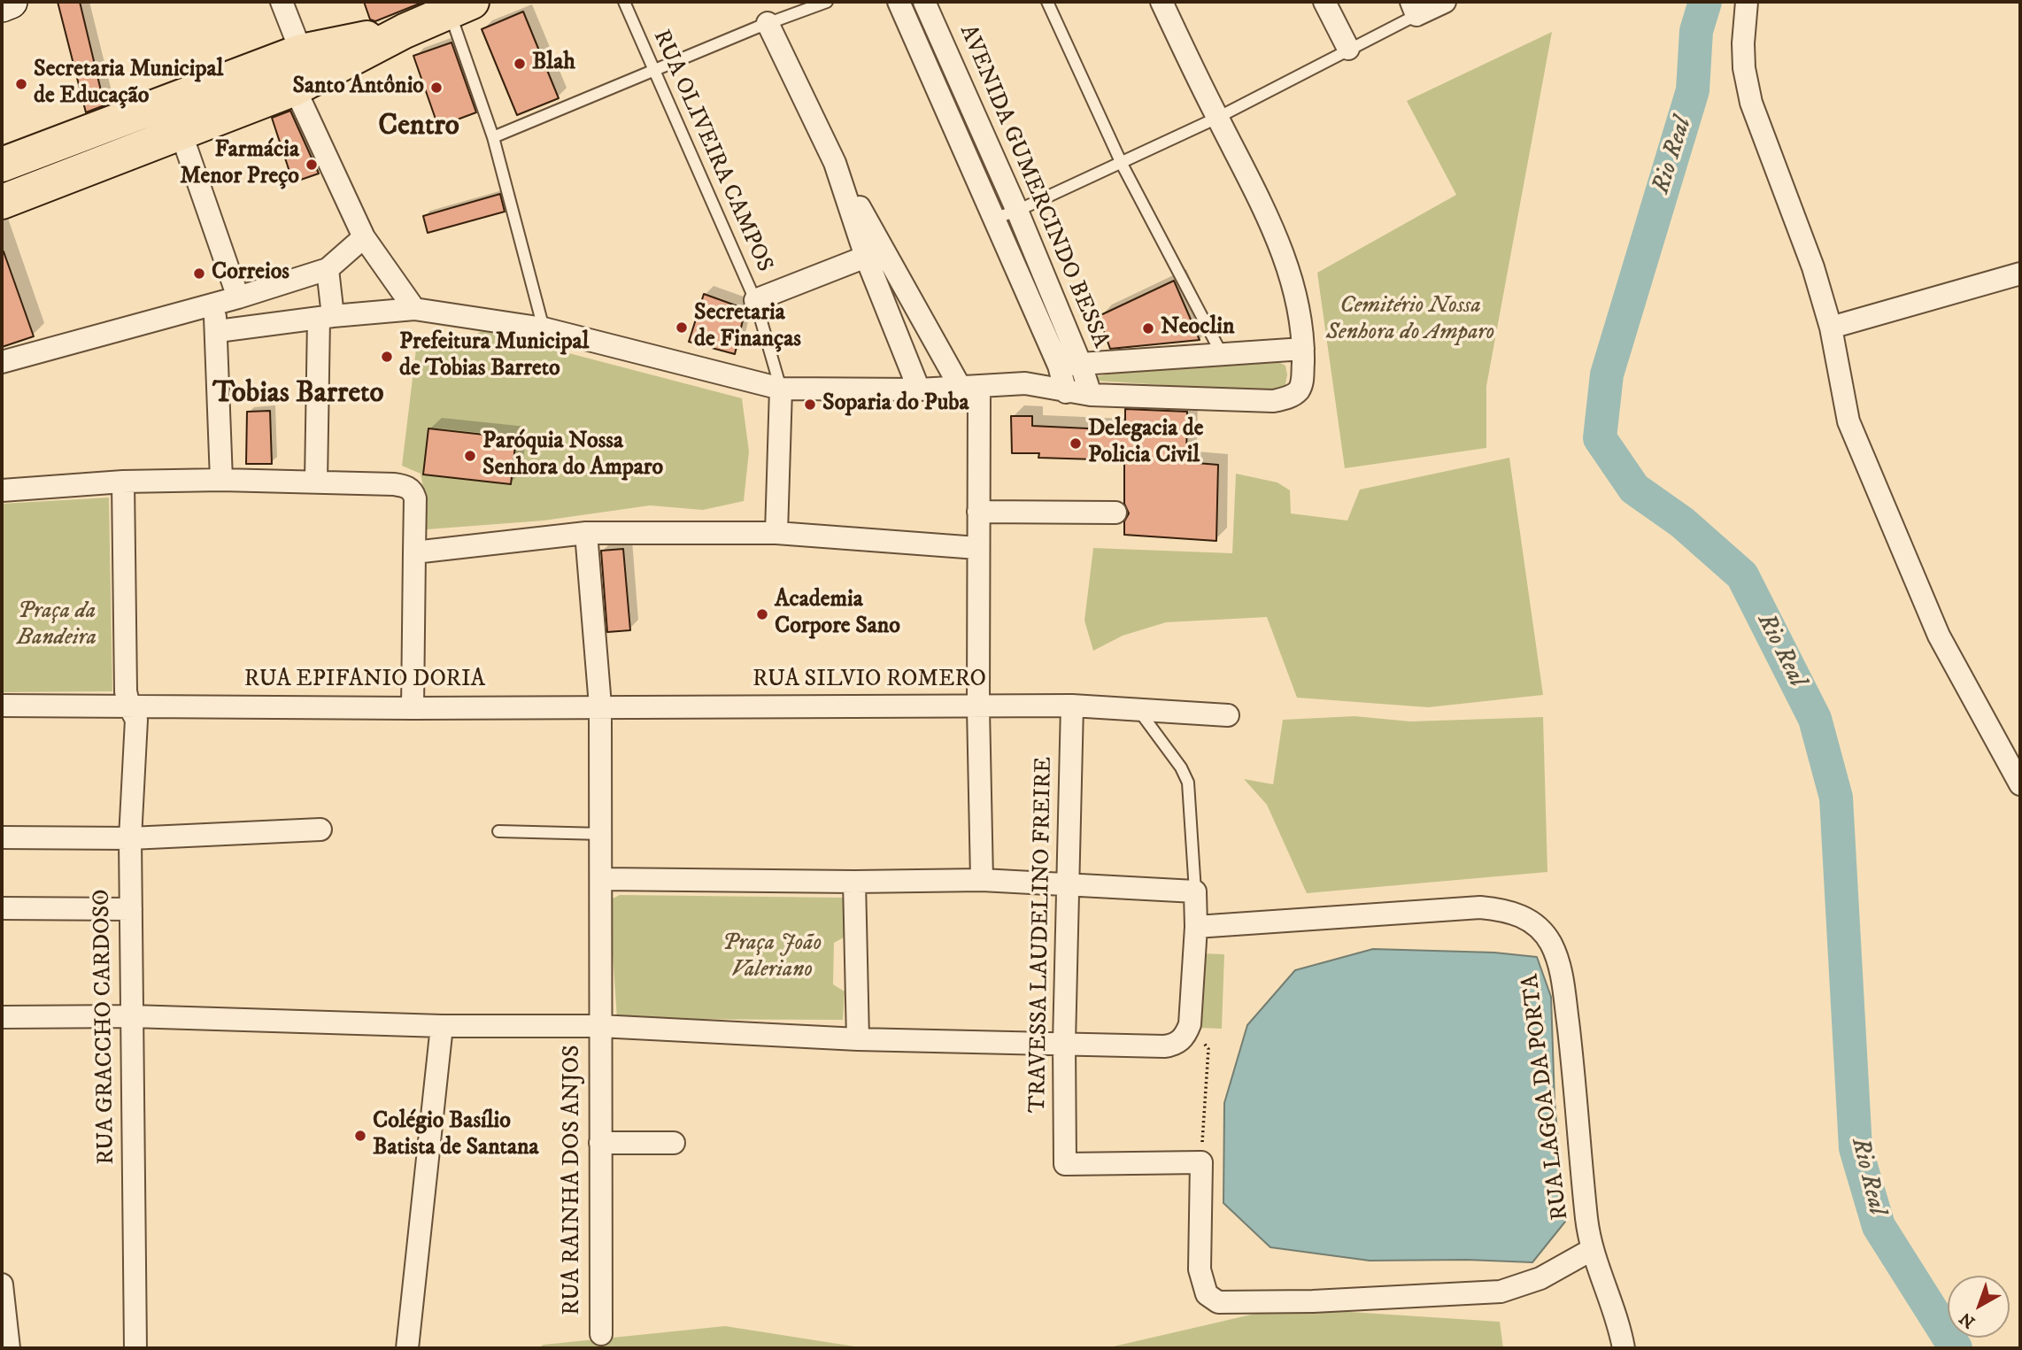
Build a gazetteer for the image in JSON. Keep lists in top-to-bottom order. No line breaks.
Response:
{"streets":{"street":["AVENIDA GUMERCINDO BESSA","RUA EPIFANIO DORIA","RUA SILVIO ROMERO","TRAVESSA LAUDELINO FREIRE","RUA GRACCHO CARDOSO","RUA LAGOA DA PORTA","RUA RAINHA DOS ANJOS"],"lane":["RUA OLIVEIRA CAMPOS"]},"crossings":[["RUA EPIFANIO DORIA","RUA SILVIO ROMERO"],["RUA EPIFANIO DORIA","RUA GRACCHO CARDOSO"],["RUA SILVIO ROMERO","TRAVESSA LAUDELINO FREIRE"]],"districts":["Centro","Tobias Barreto"],"water":["Rio Real"],"parks":["Cemitério Nossa Senhora do Amparo","Praça da Bandeira","Praça João Valeriano"],"places":["Blah","Secretaria Municipal de Educação","Santo Antônio","Farmácia Menor Preço","Correios","Secretaria de Finanças","Neoclin","Prefeitura Municipal de Tobias Barreto","Soparia do Puba","Delegacia de Policia Civil","Paróquia Nossa Senhora do Amparo","Academia Corpore Sano","Colégio Basílio Batista de Santana"],"north":"bottom left"}
